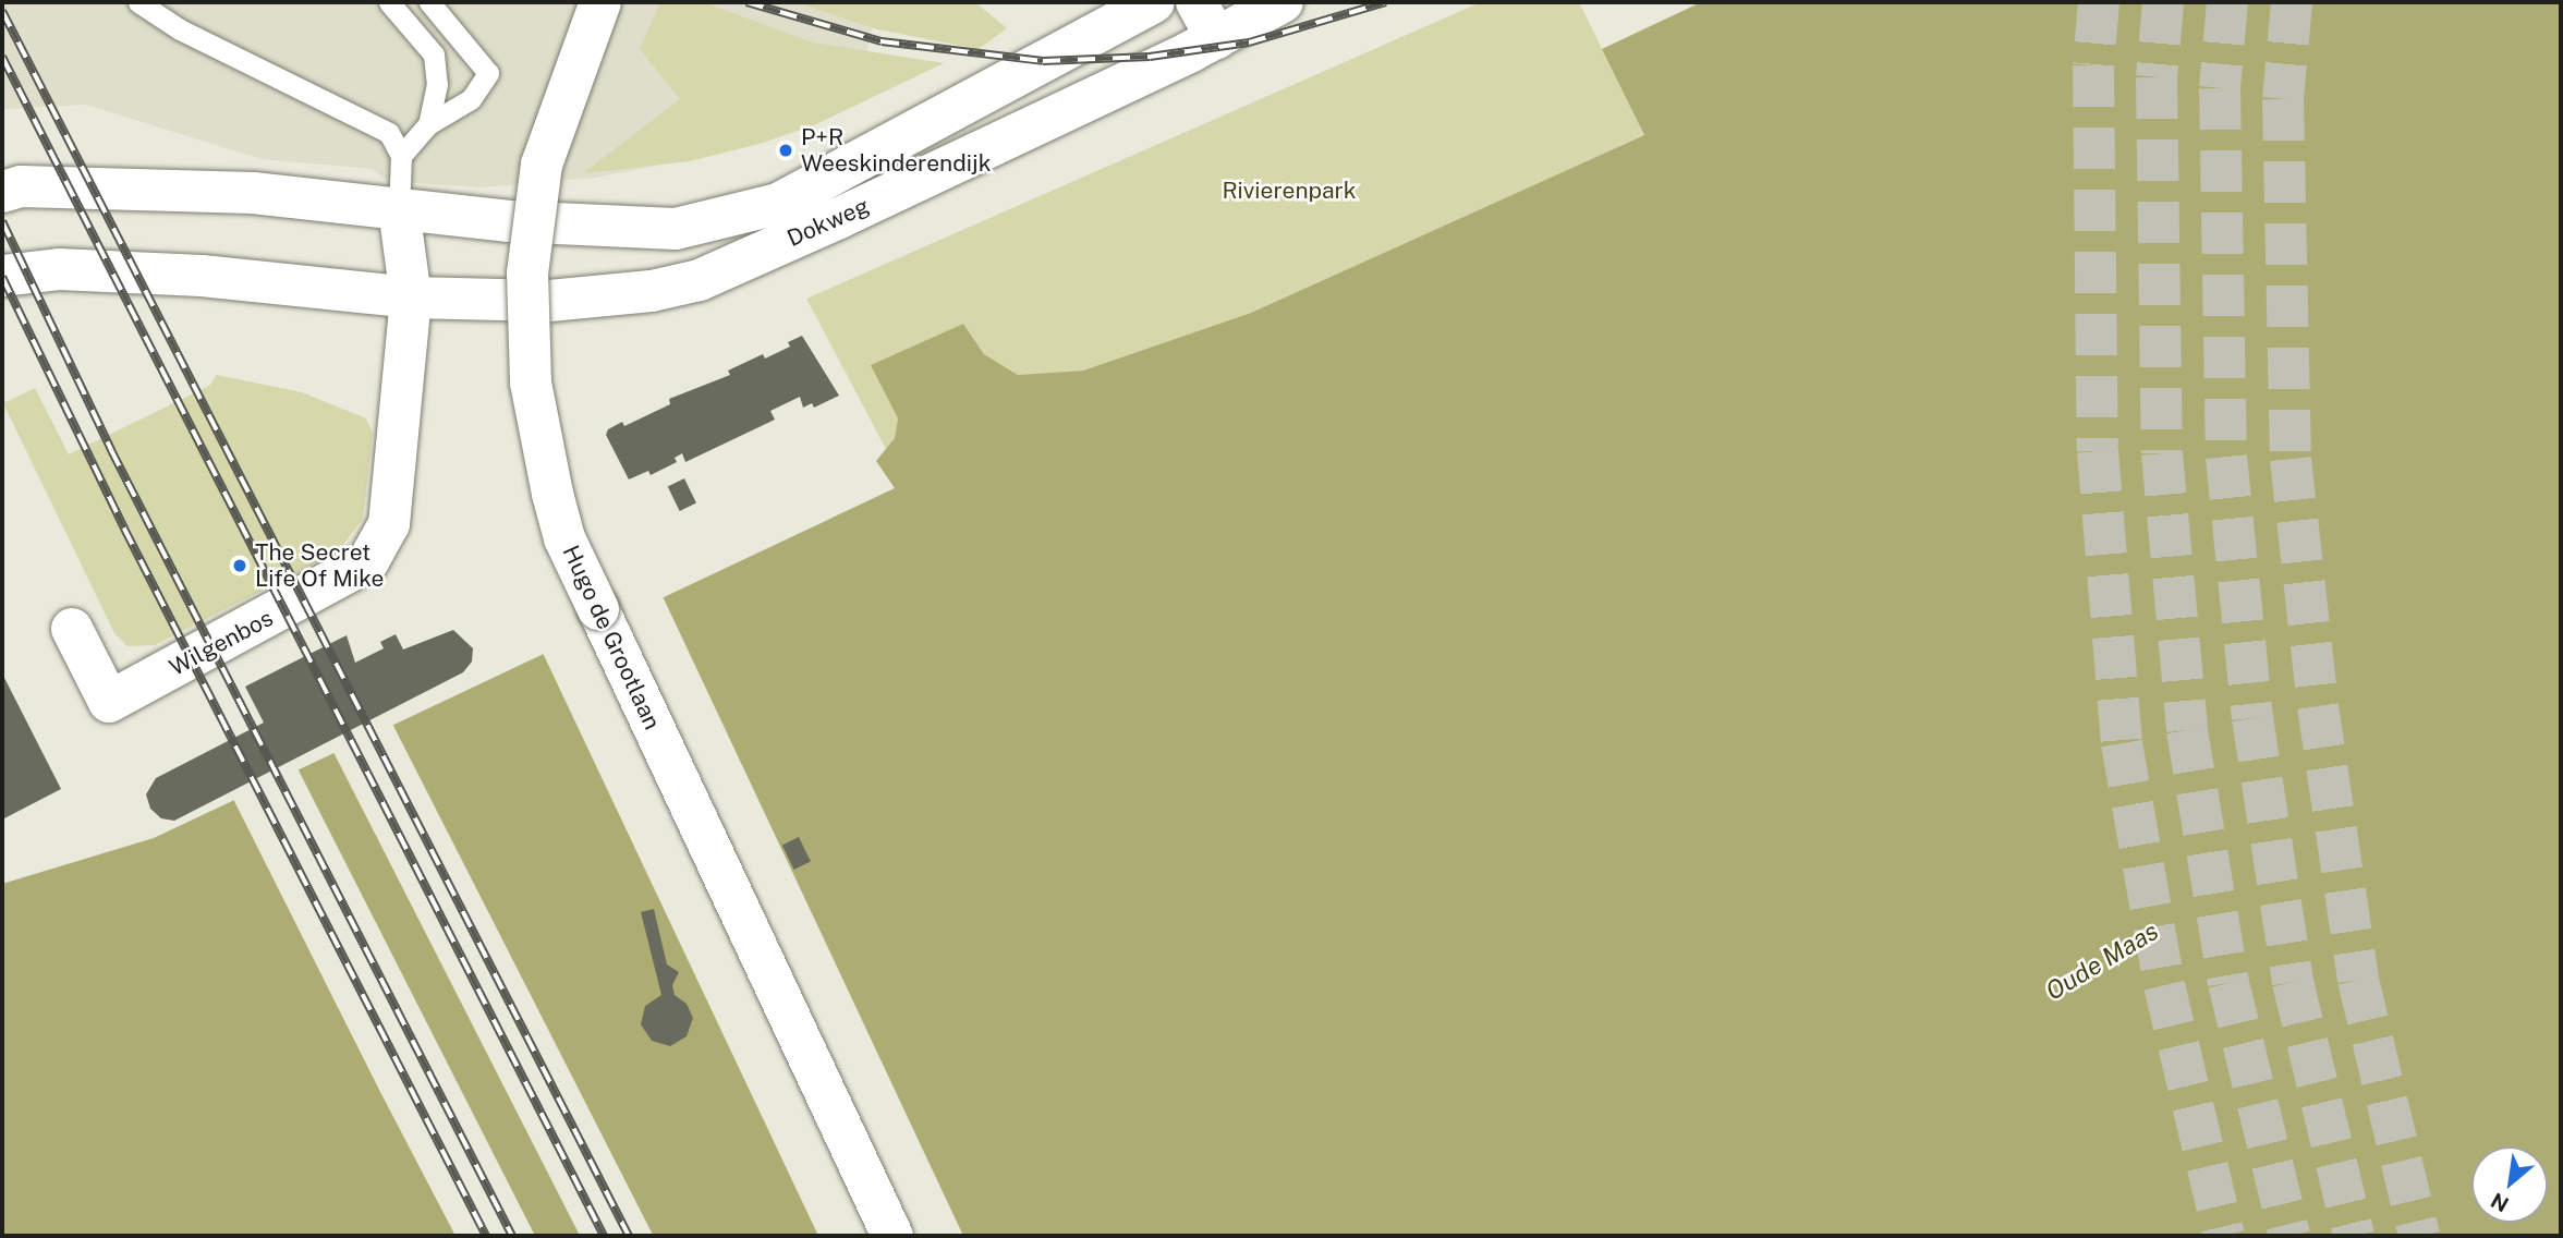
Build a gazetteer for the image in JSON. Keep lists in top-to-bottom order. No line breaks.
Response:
{"streets":{"main road":["Dokweg","Hugo de Grootlaan","Wilgenbos"]},"crossings":[["Dokweg","Wilgenbos"]],"water":["Oude Maas"],"parks":["Rivierenpark"],"places":["P+R Weeskinderendijk","The Secret Life Of Mike"],"north":"bottom left"}
